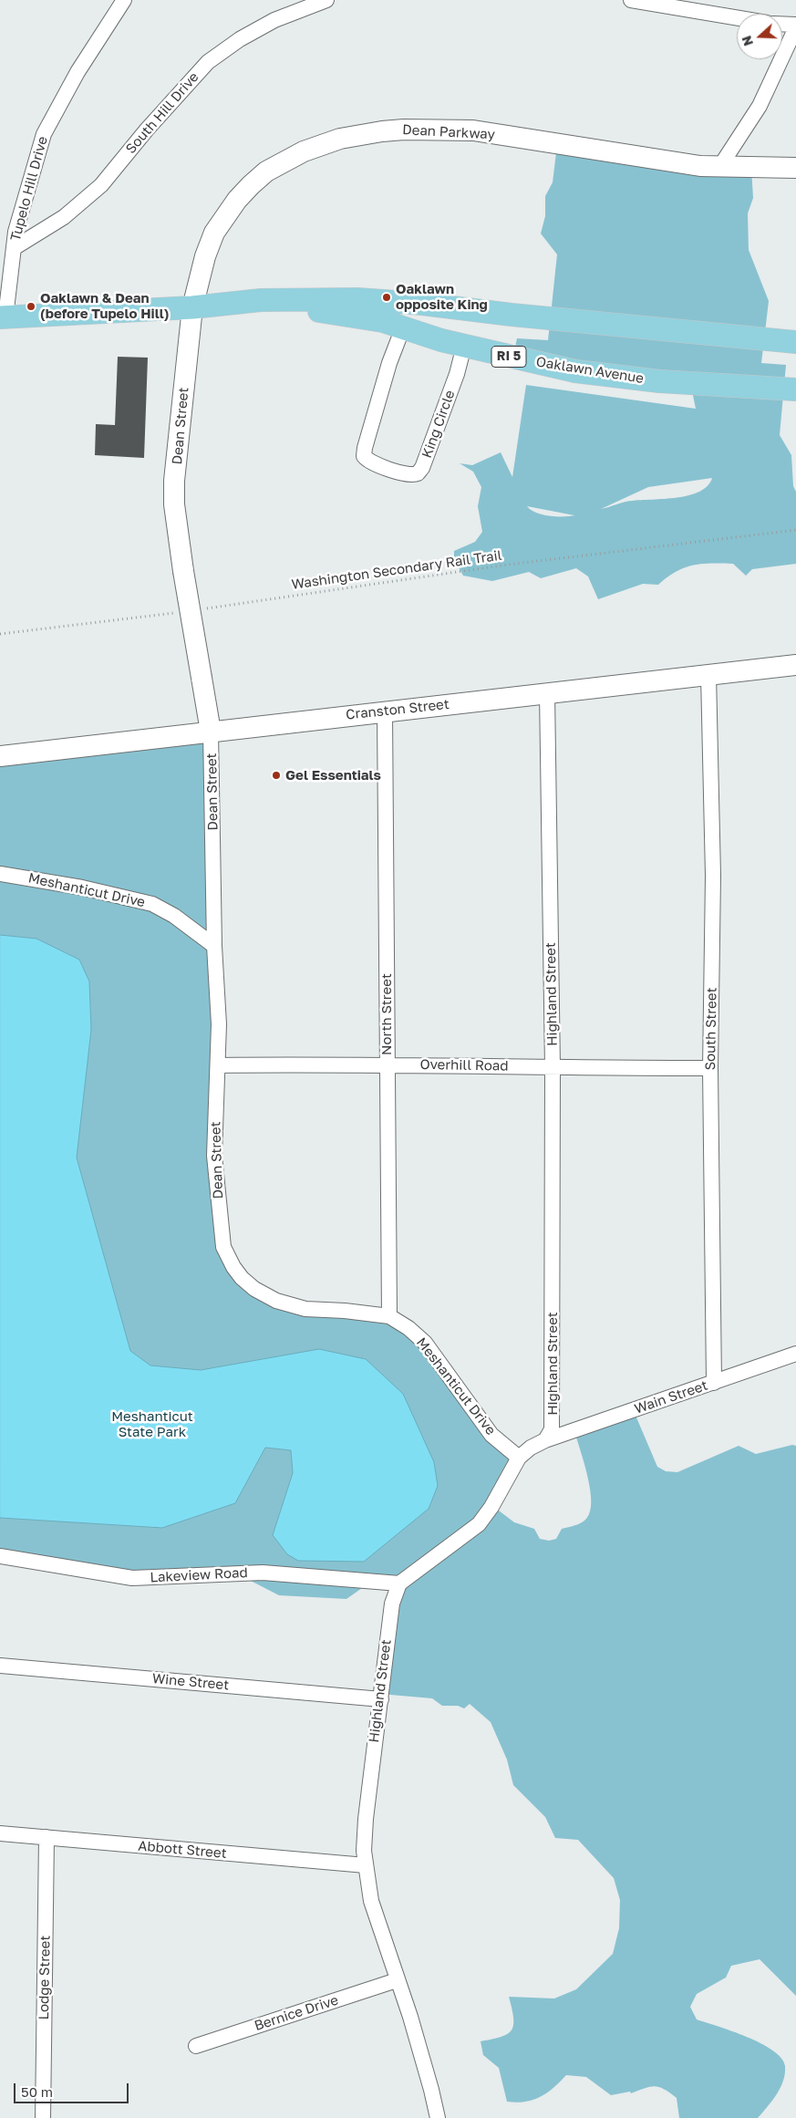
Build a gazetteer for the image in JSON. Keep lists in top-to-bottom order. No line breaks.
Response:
{"streets":{"main road":["RI 5","Oaklawn Avenue"],"street":["South Hill Drive","Dean Parkway","Tupelo Hill Drive","King Circle","Dean Street","Cranston Street","Meshanticut Drive","Highland Street","North Street","South Street","Overhill Road","Wain Street","Lakeview Road","Wine Street","Abbott Street","Lodge Street","Bernice Drive"],"path":["Washington Secondary Rail Trail"]},"crossings":[["South Hill Drive","Tupelo Hill Drive"],["Dean Parkway","Oaklawn Avenue"],["Dean Parkway","Dean Street"],["Tupelo Hill Drive","Oaklawn Avenue"],["Oaklawn Avenue","King Circle"],["Oaklawn Avenue","Dean Street"],["Dean Street","Cranston Street"],["Dean Street","Meshanticut Drive"],["Dean Street","Overhill Road"],["Cranston Street","Highland Street"],["Cranston Street","North Street"],["Cranston Street","South Street"],["Meshanticut Drive","North Street"],["Highland Street","Overhill Road"],["Highland Street","Wain Street"],["Highland Street","Lakeview Road"],["Highland Street","Wine Street"],["Highland Street","Abbott Street"],["Highland Street","Bernice Drive"],["North Street","Overhill Road"],["South Street","Overhill Road"],["South Street","Wain Street"],["Abbott Street","Lodge Street"]],"parks":["Meshanticut State Park"],"places":["Oaklawn opposite King","Oaklawn & Dean (before Tupelo Hill)","Gel Essentials"],"scale_bar":"50 m","north":"left"}
